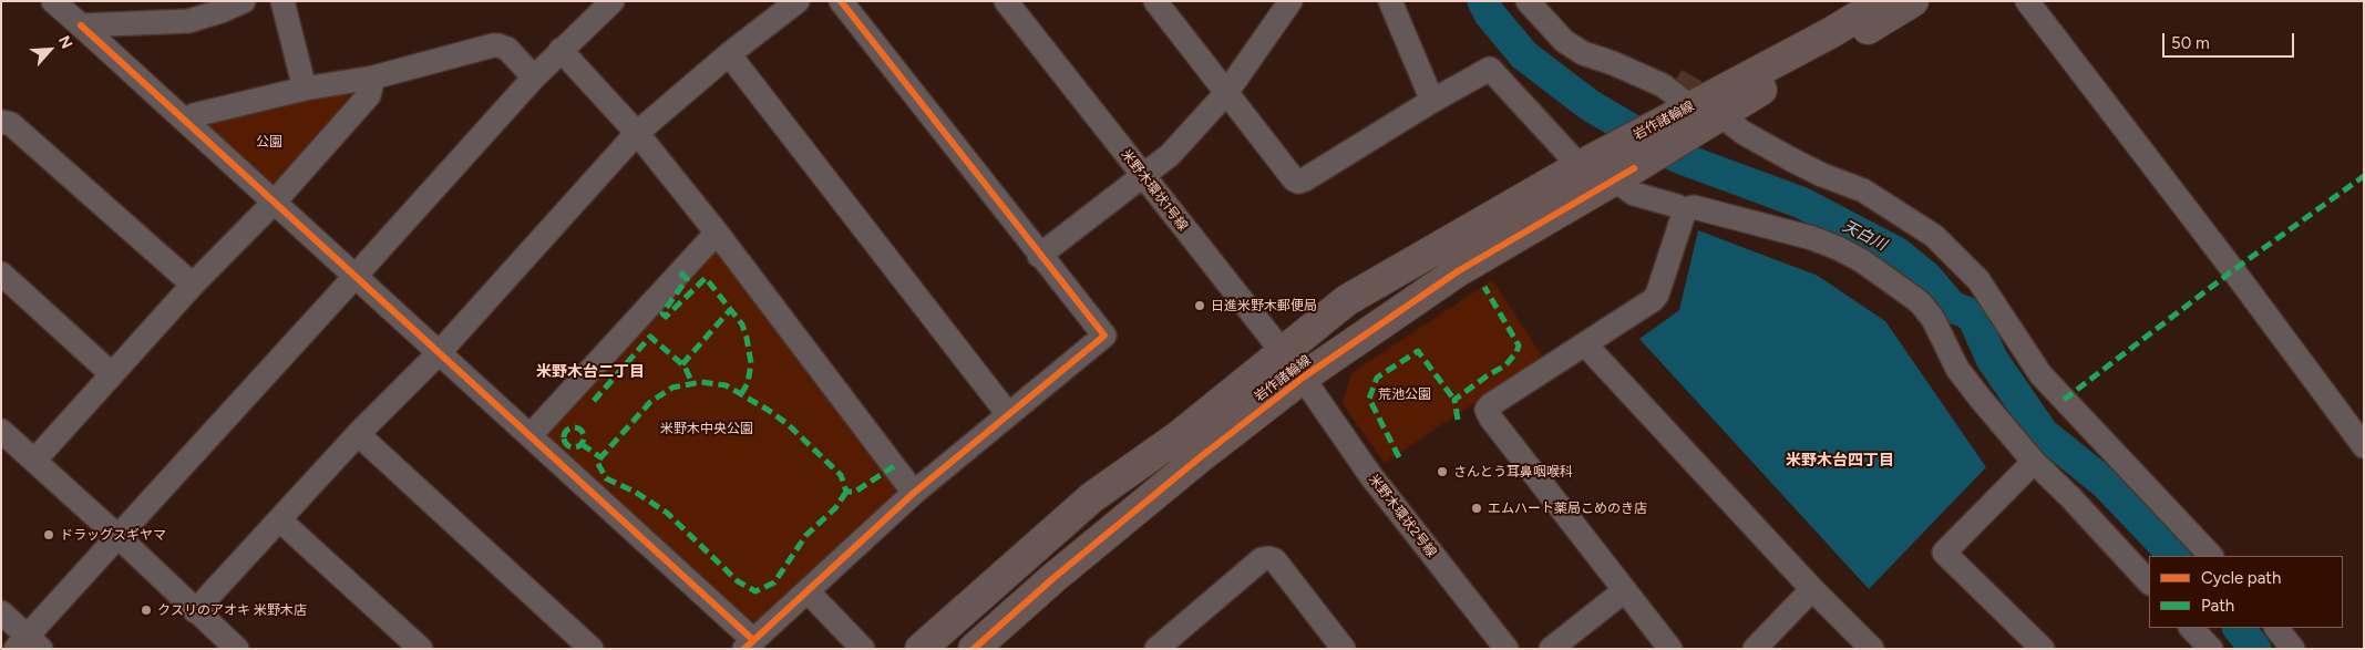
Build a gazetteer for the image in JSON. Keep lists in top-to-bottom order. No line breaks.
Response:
{"streets":{"main road":["岩作諸輪線"],"street":["米野木環状1号線","米野木環状2号線"]},"crossings":[["岩作諸輪線","米野木環状1号線"],["岩作諸輪線","米野木環状2号線"],["米野木環状1号線","米野木環状2号線"]],"districts":["米野木台二丁目","米野木台四丁目"],"water":["天白川"],"parks":["公園","荒池公園","米野木中央公園"],"places":["日進米野木郵便局","さんとう耳鼻咽喉科","エムハート薬局こめのき店","ドラッグスギヤマ","クスリのアオキ 米野木店"],"legend":["Cycle path","Path"],"scale_bar":"50 m","north":"top right"}
